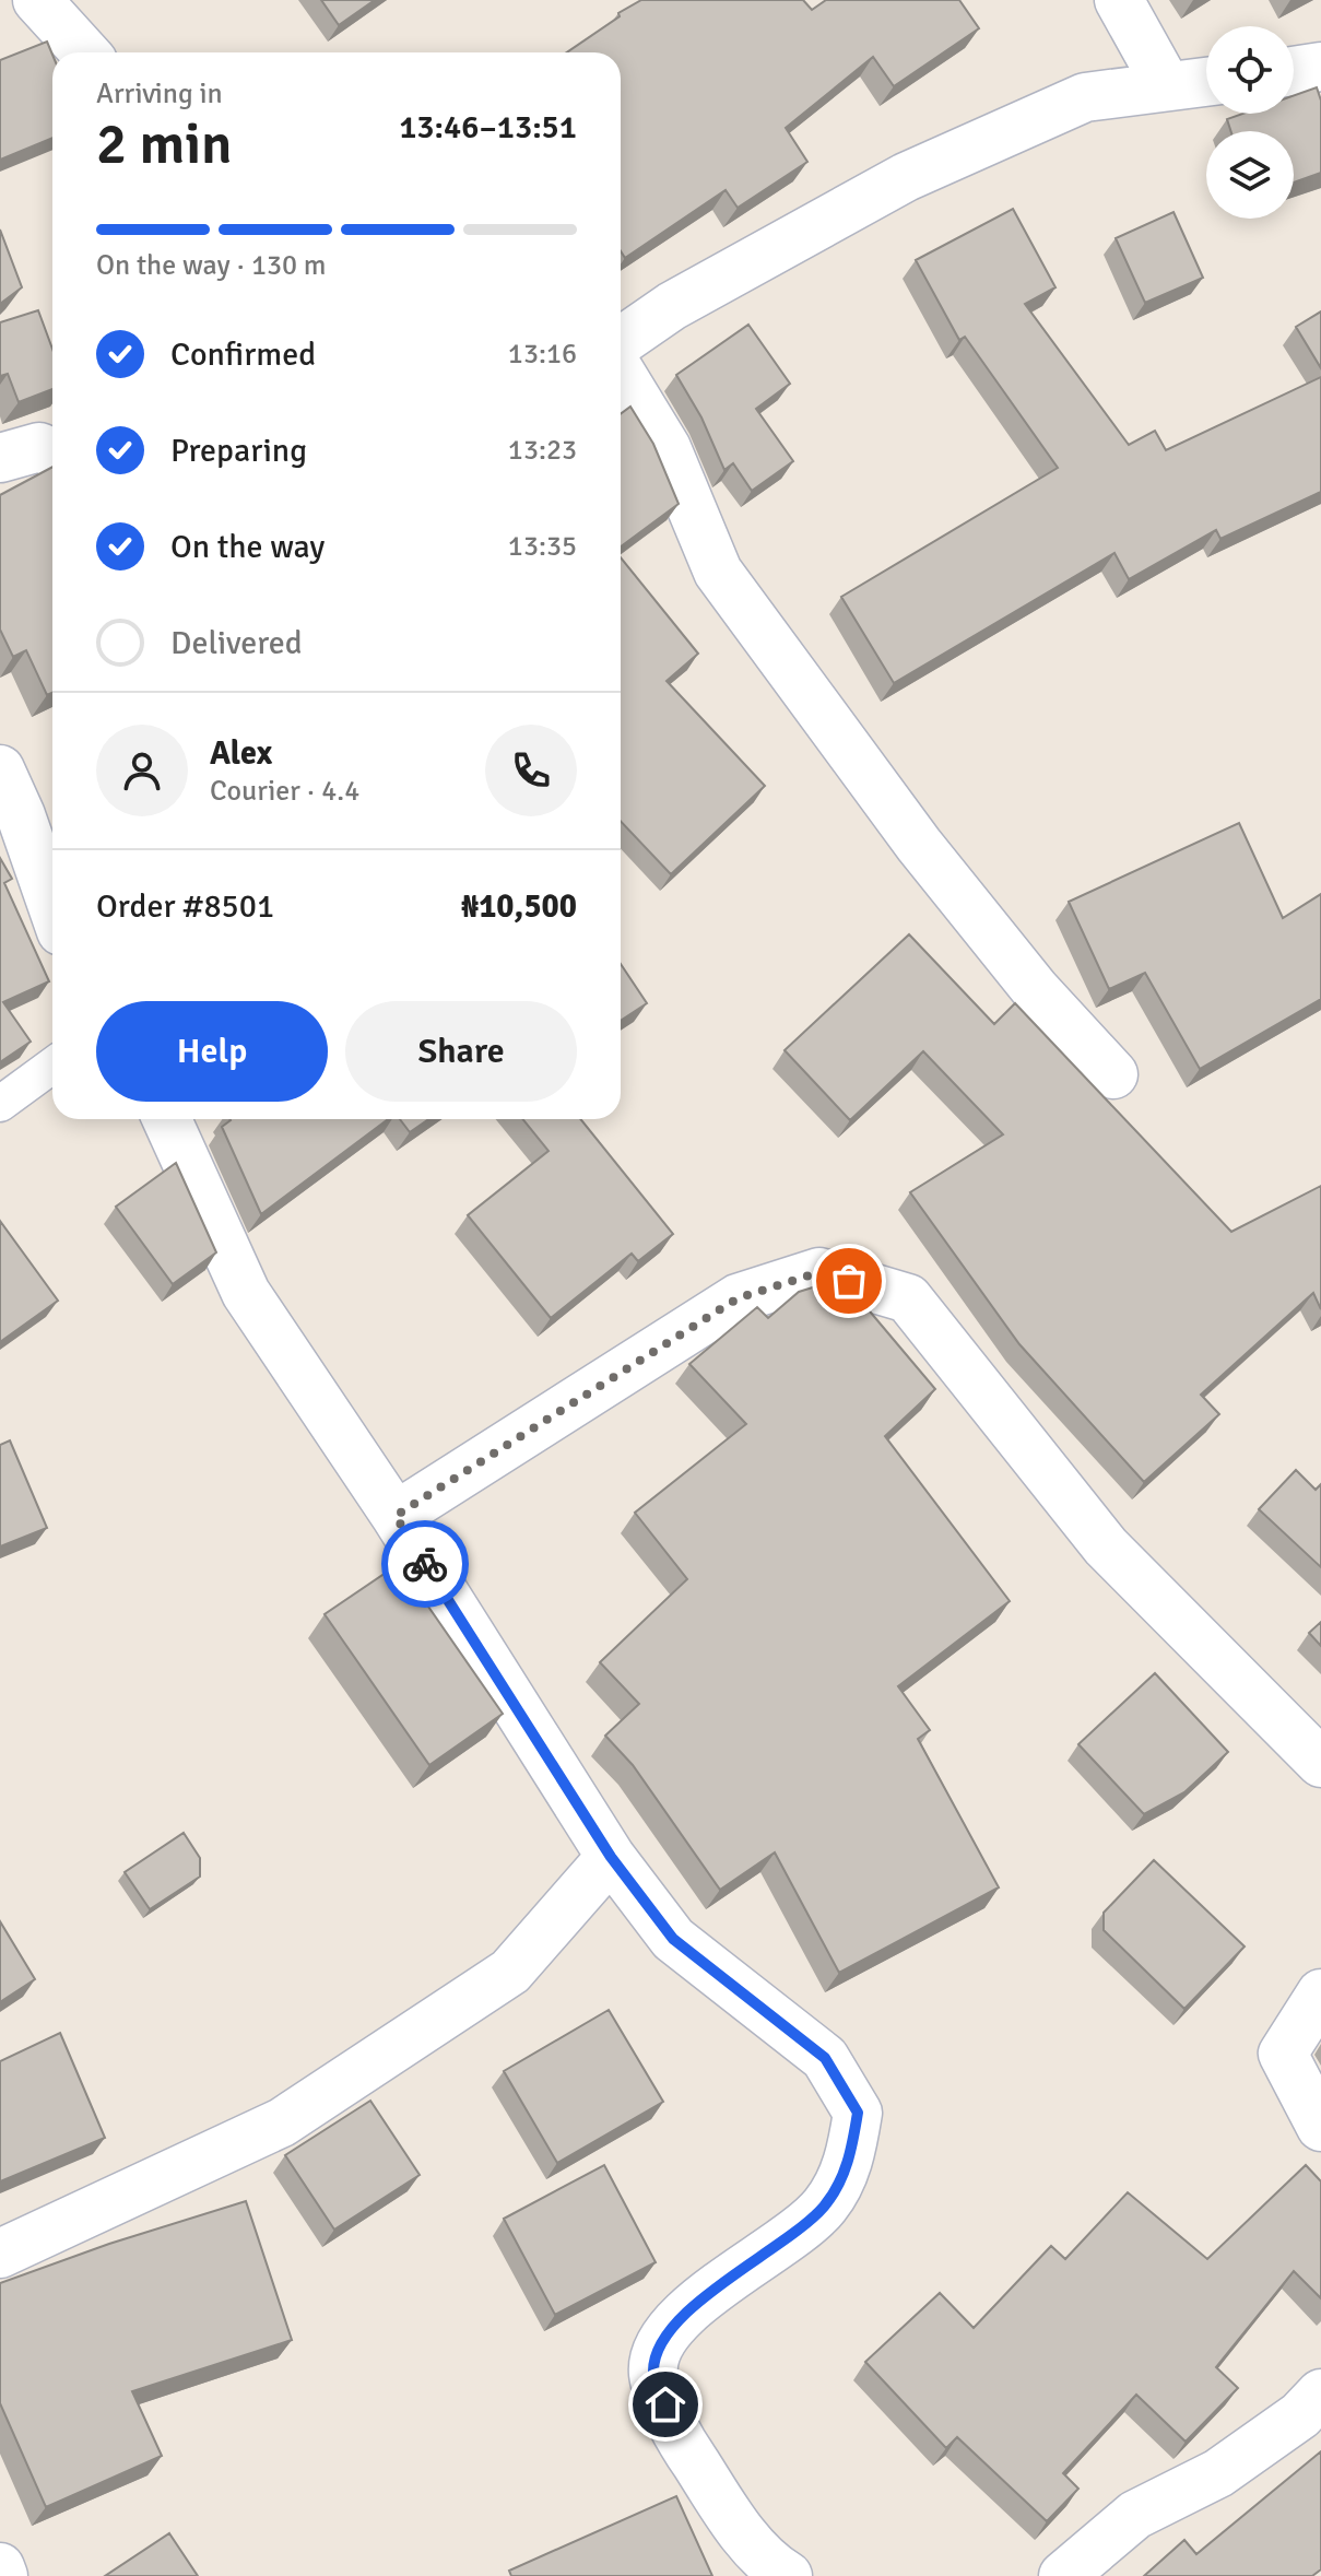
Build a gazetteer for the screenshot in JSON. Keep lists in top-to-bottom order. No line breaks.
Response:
{"page":{"heading":["2 min","Arriving in","13:46–13:51"],"panel":["Alex","Courier · 4.4","Order #8501","₦10,500"],"bar":"On the way · 130 m","list":[["Confirmed","13:16"],["Preparing","13:23"],["On the way","13:35"],"Delivered"],"buttons":["Help","Share"]}}
